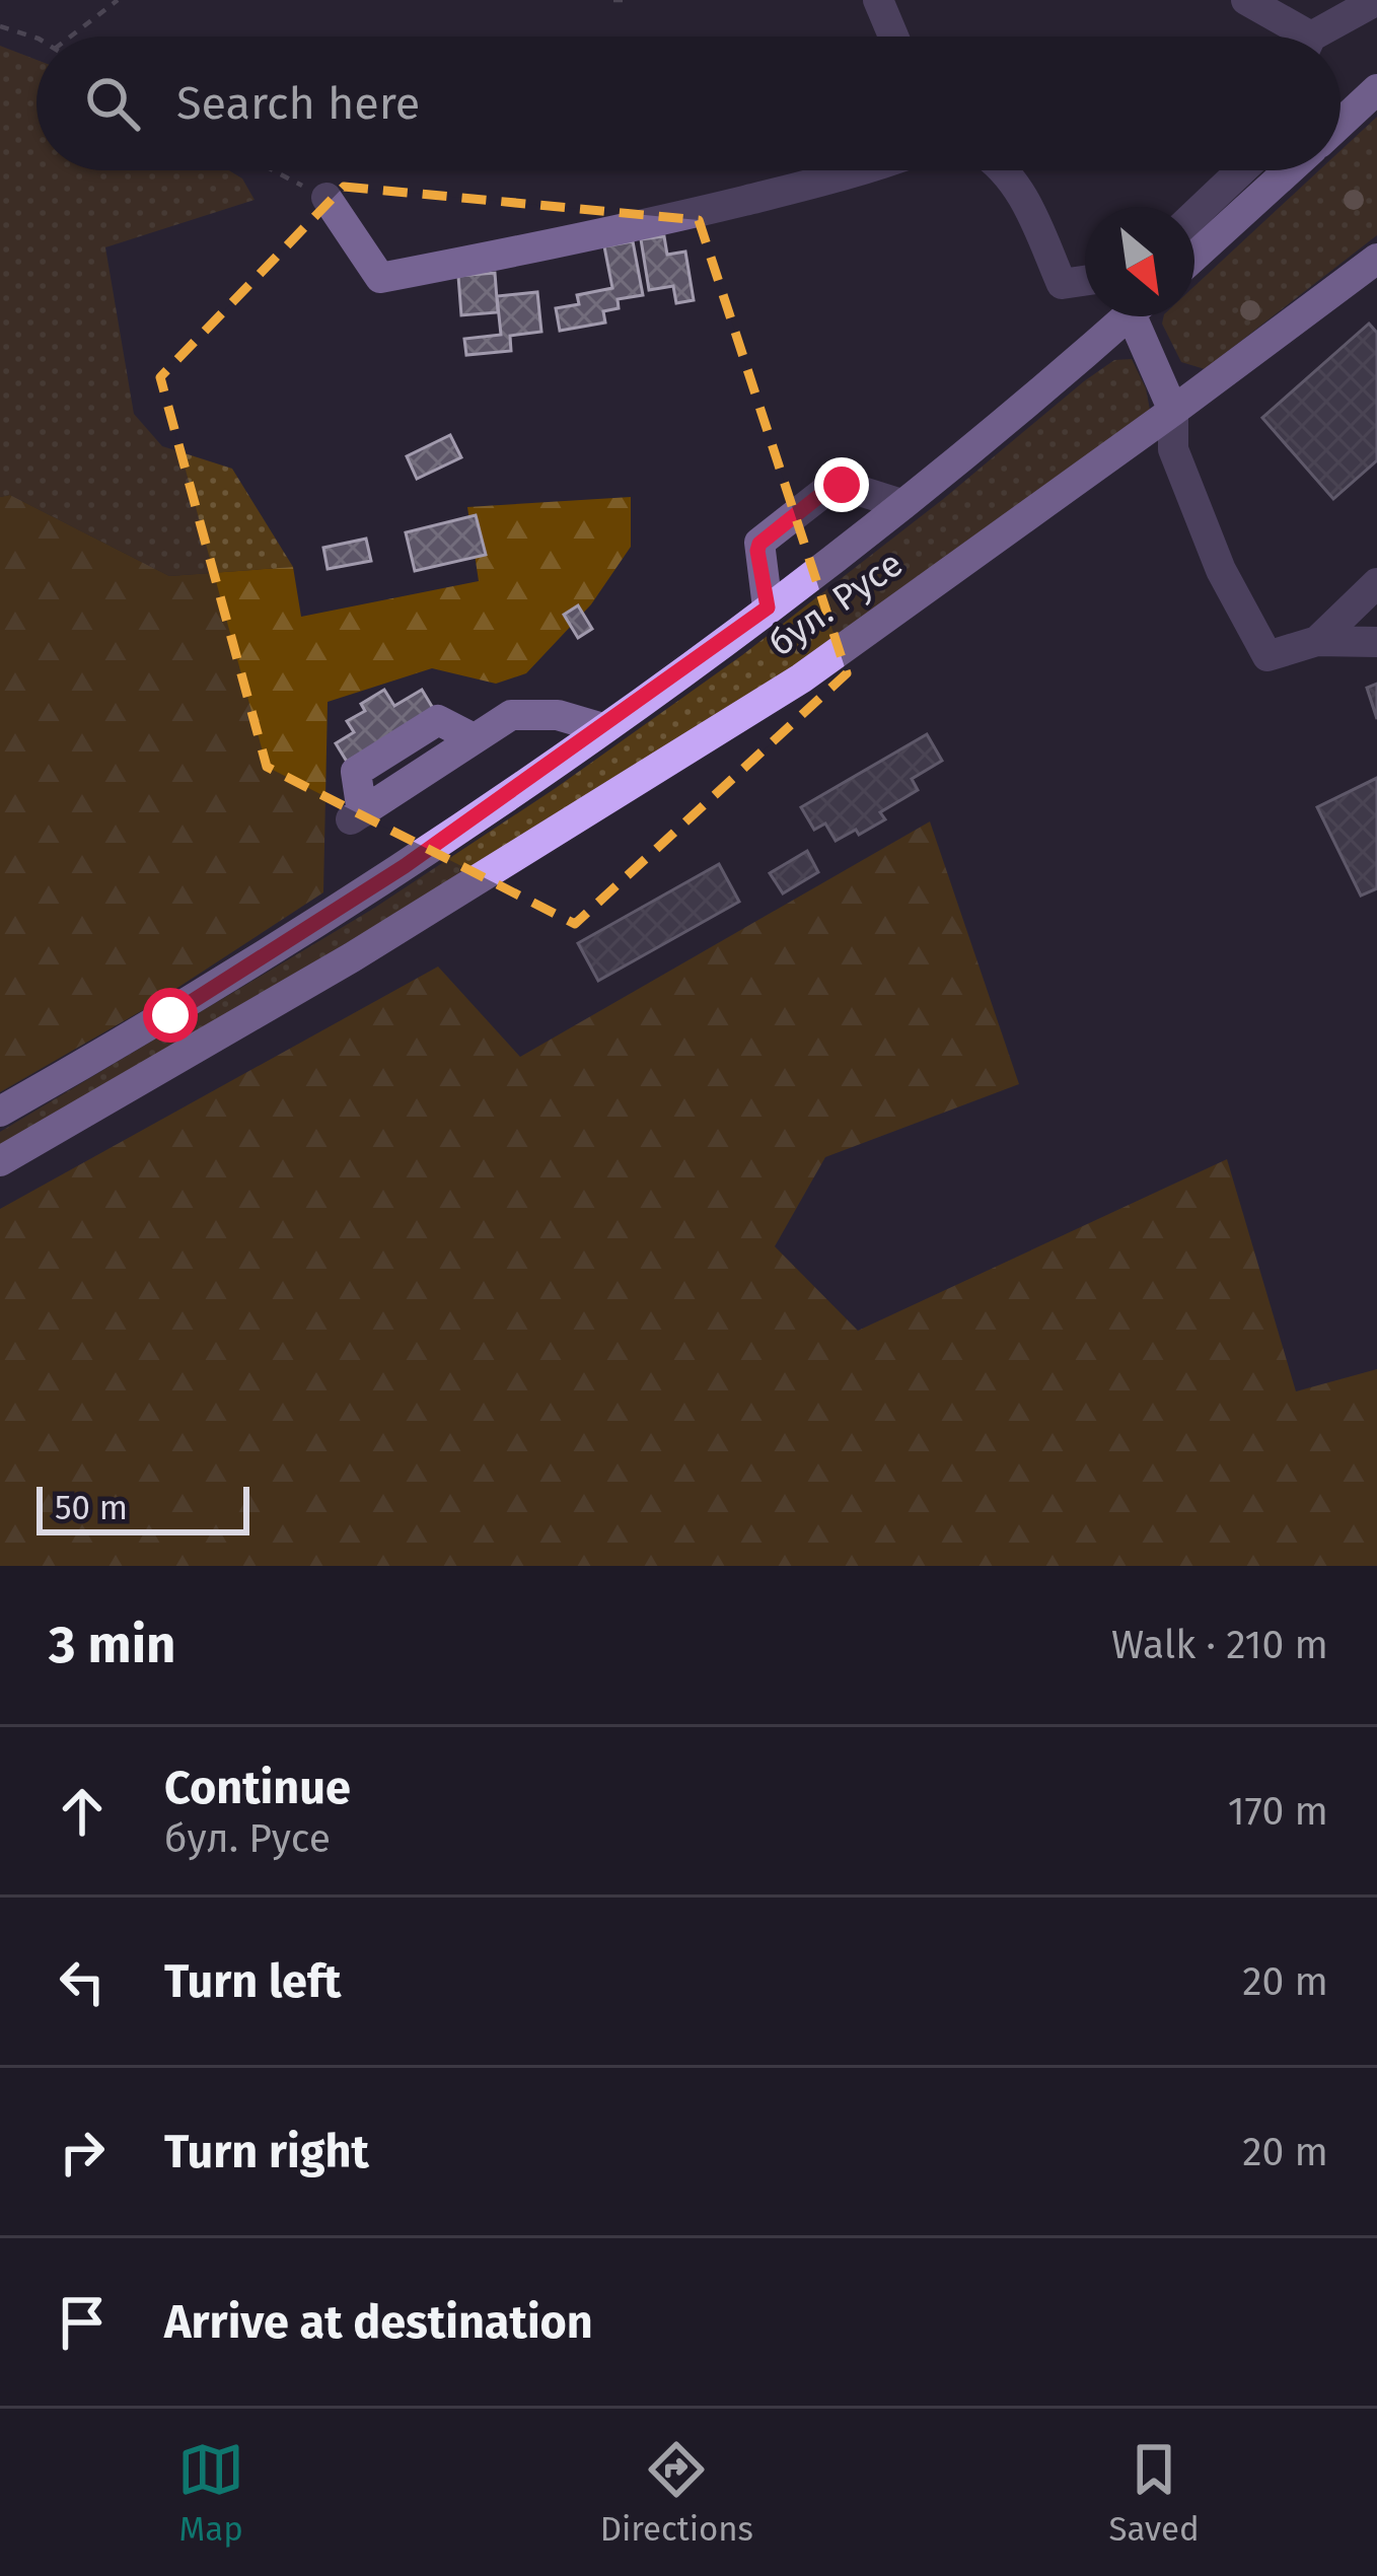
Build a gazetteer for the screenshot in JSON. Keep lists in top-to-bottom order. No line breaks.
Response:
{"streets":{"main road":["бул. Русе"]},"scale_bar":"50 m","north":"bottom right","page":{"search":"Search here","scale":"50 m","heading":["3 min","Walk · 210 m"],"list":[["Continue","бул. Русе","170 m"],["Turn left","20 m"],["Turn right","20 m"],"Arrive at destination"],"nav":["Map","Directions","Saved"]}}
